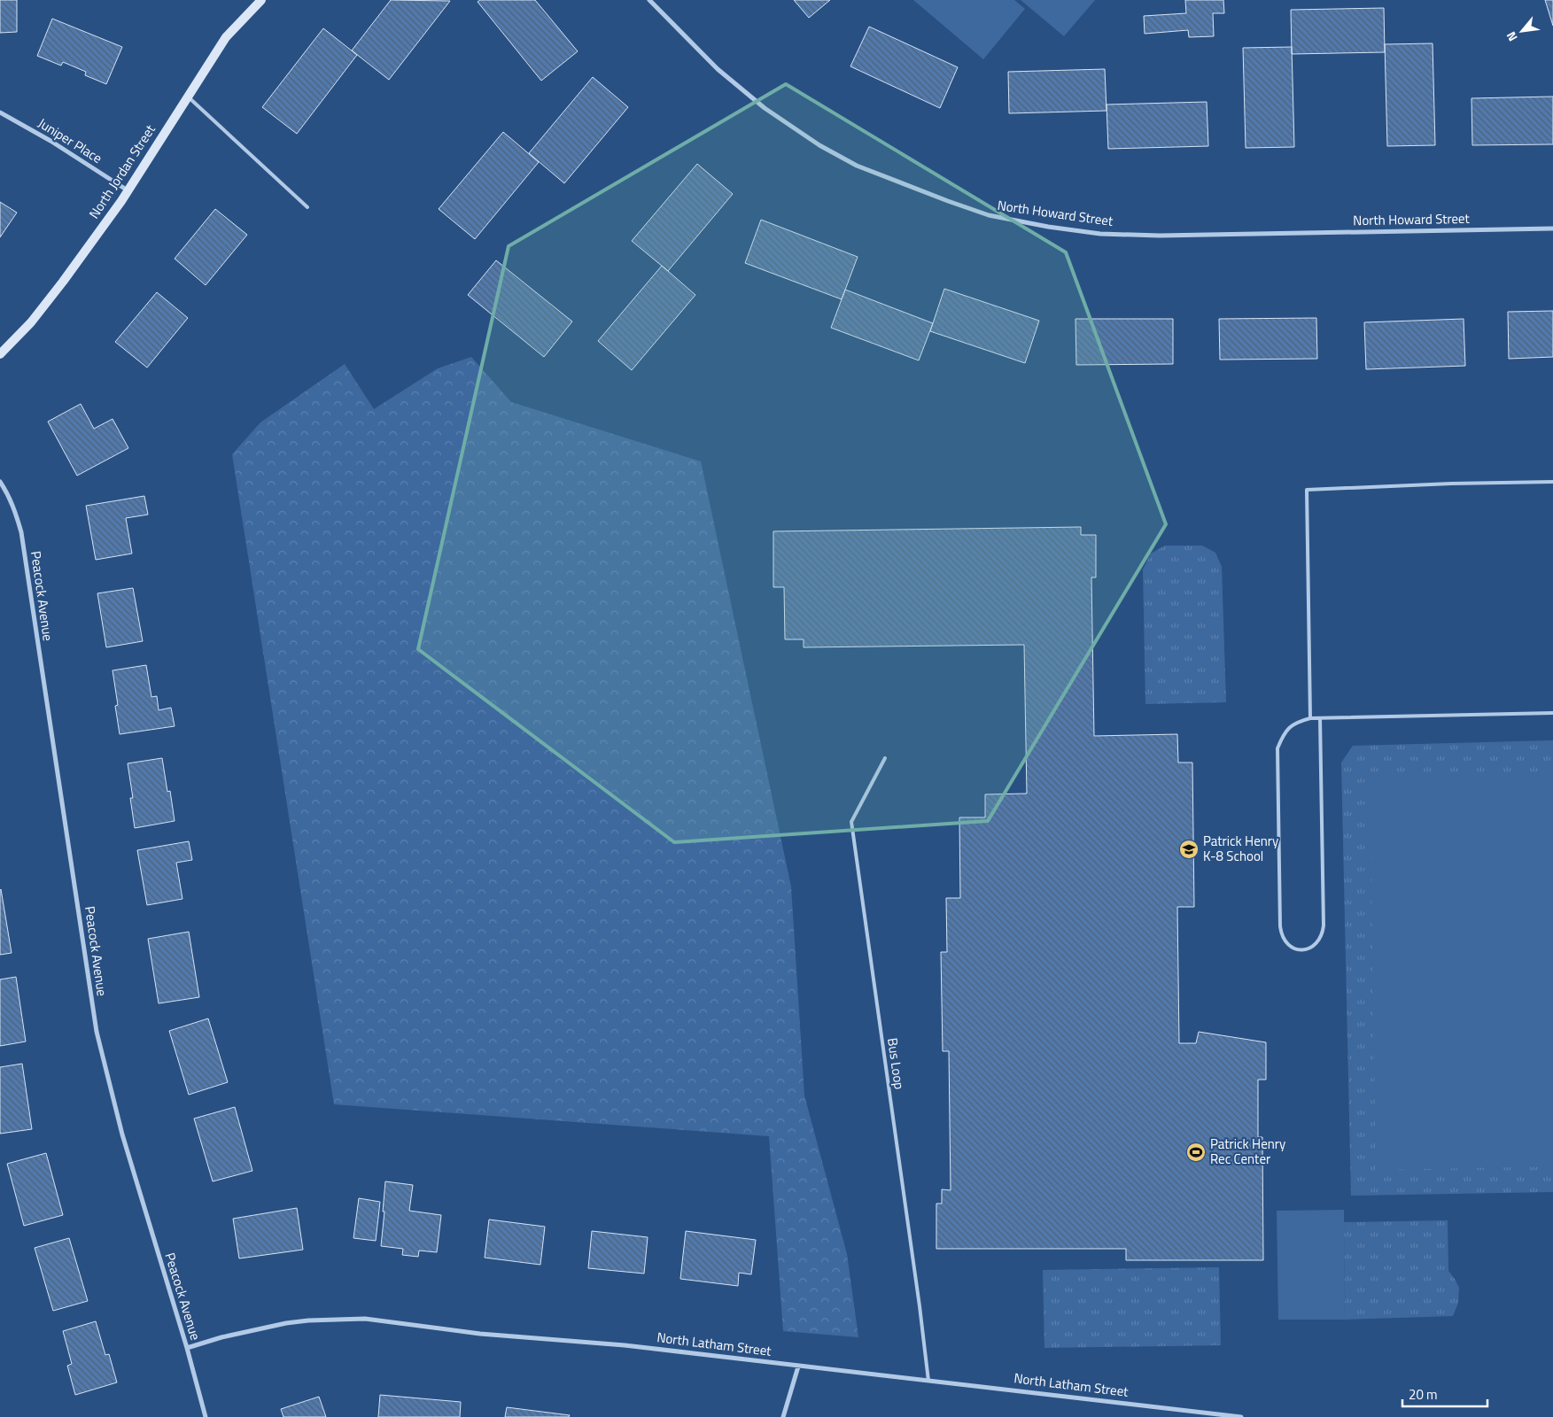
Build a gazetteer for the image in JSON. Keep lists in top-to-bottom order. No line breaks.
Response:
{"streets":{"street":["Juniper Place","North Jordan Street","North Howard Street","Peacock Avenue","North Latham Street"],"lane":["Bus Loop"]},"crossings":[["Juniper Place","North Jordan Street"],["Peacock Avenue","North Latham Street"],["Bus Loop","North Latham Street"]],"places":{"school or university":["Patrick Henry K-8 School"],"sports":["Patrick Henry Rec Center"]},"scale_bar":"20 m","north":"bottom left"}
